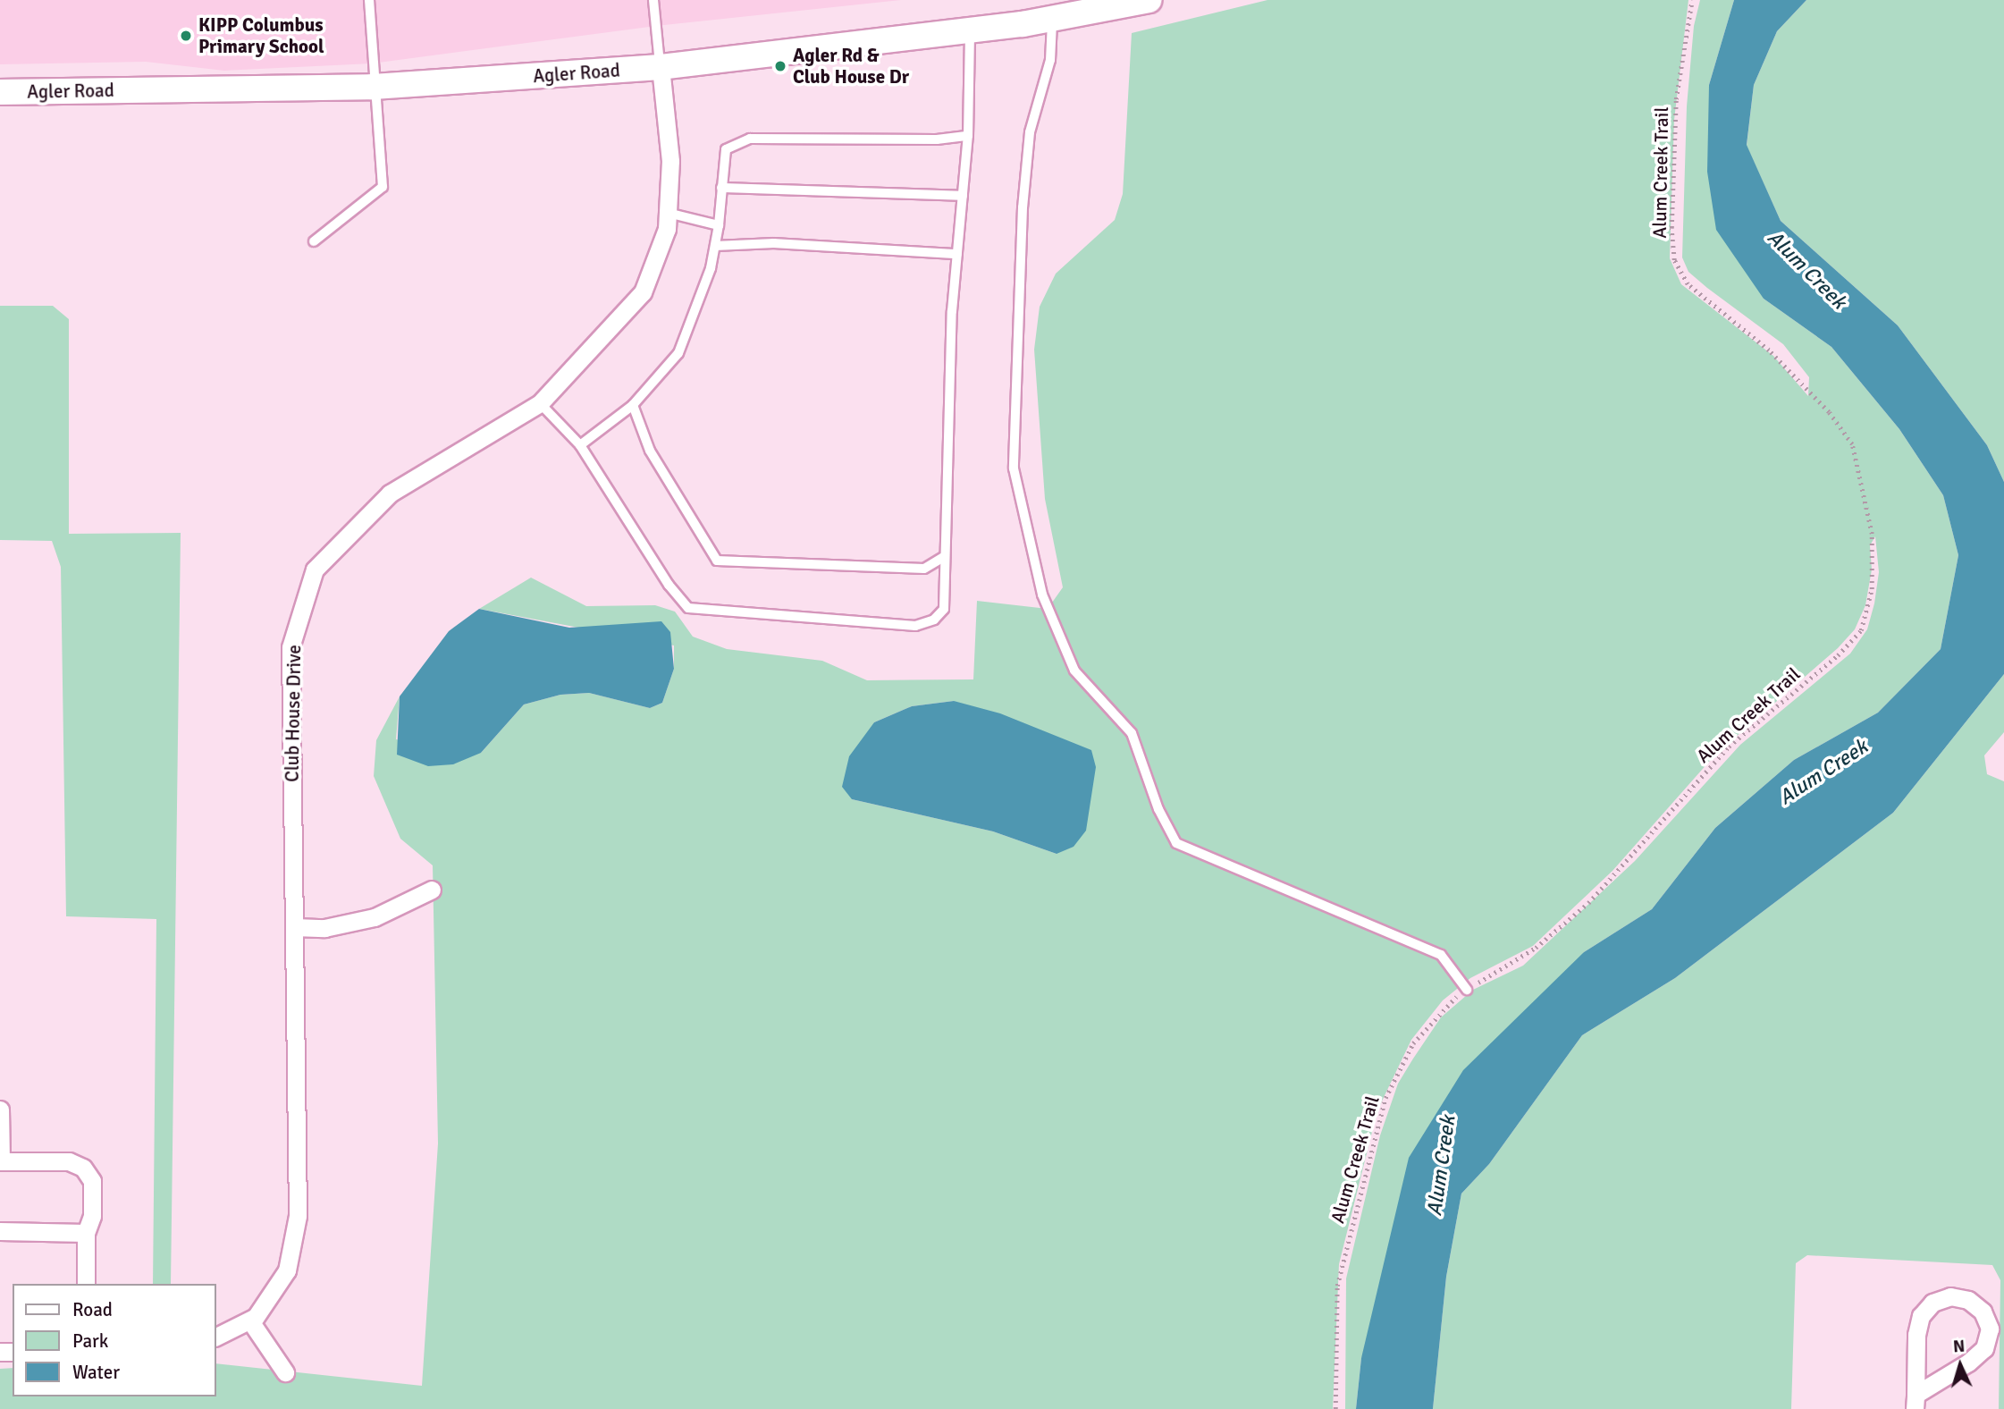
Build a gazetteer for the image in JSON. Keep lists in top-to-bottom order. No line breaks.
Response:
{"streets":{"main road":["Agler Road"],"street":["Club House Drive"],"path":["Alum Creek Trail"]},"crossings":[["Agler Road","Club House Drive"]],"water":["Alum Creek"],"places":["KIPP Columbus Primary School","Agler Rd & Club House Dr"],"legend":["Road","Park","Water"],"north":"top"}
